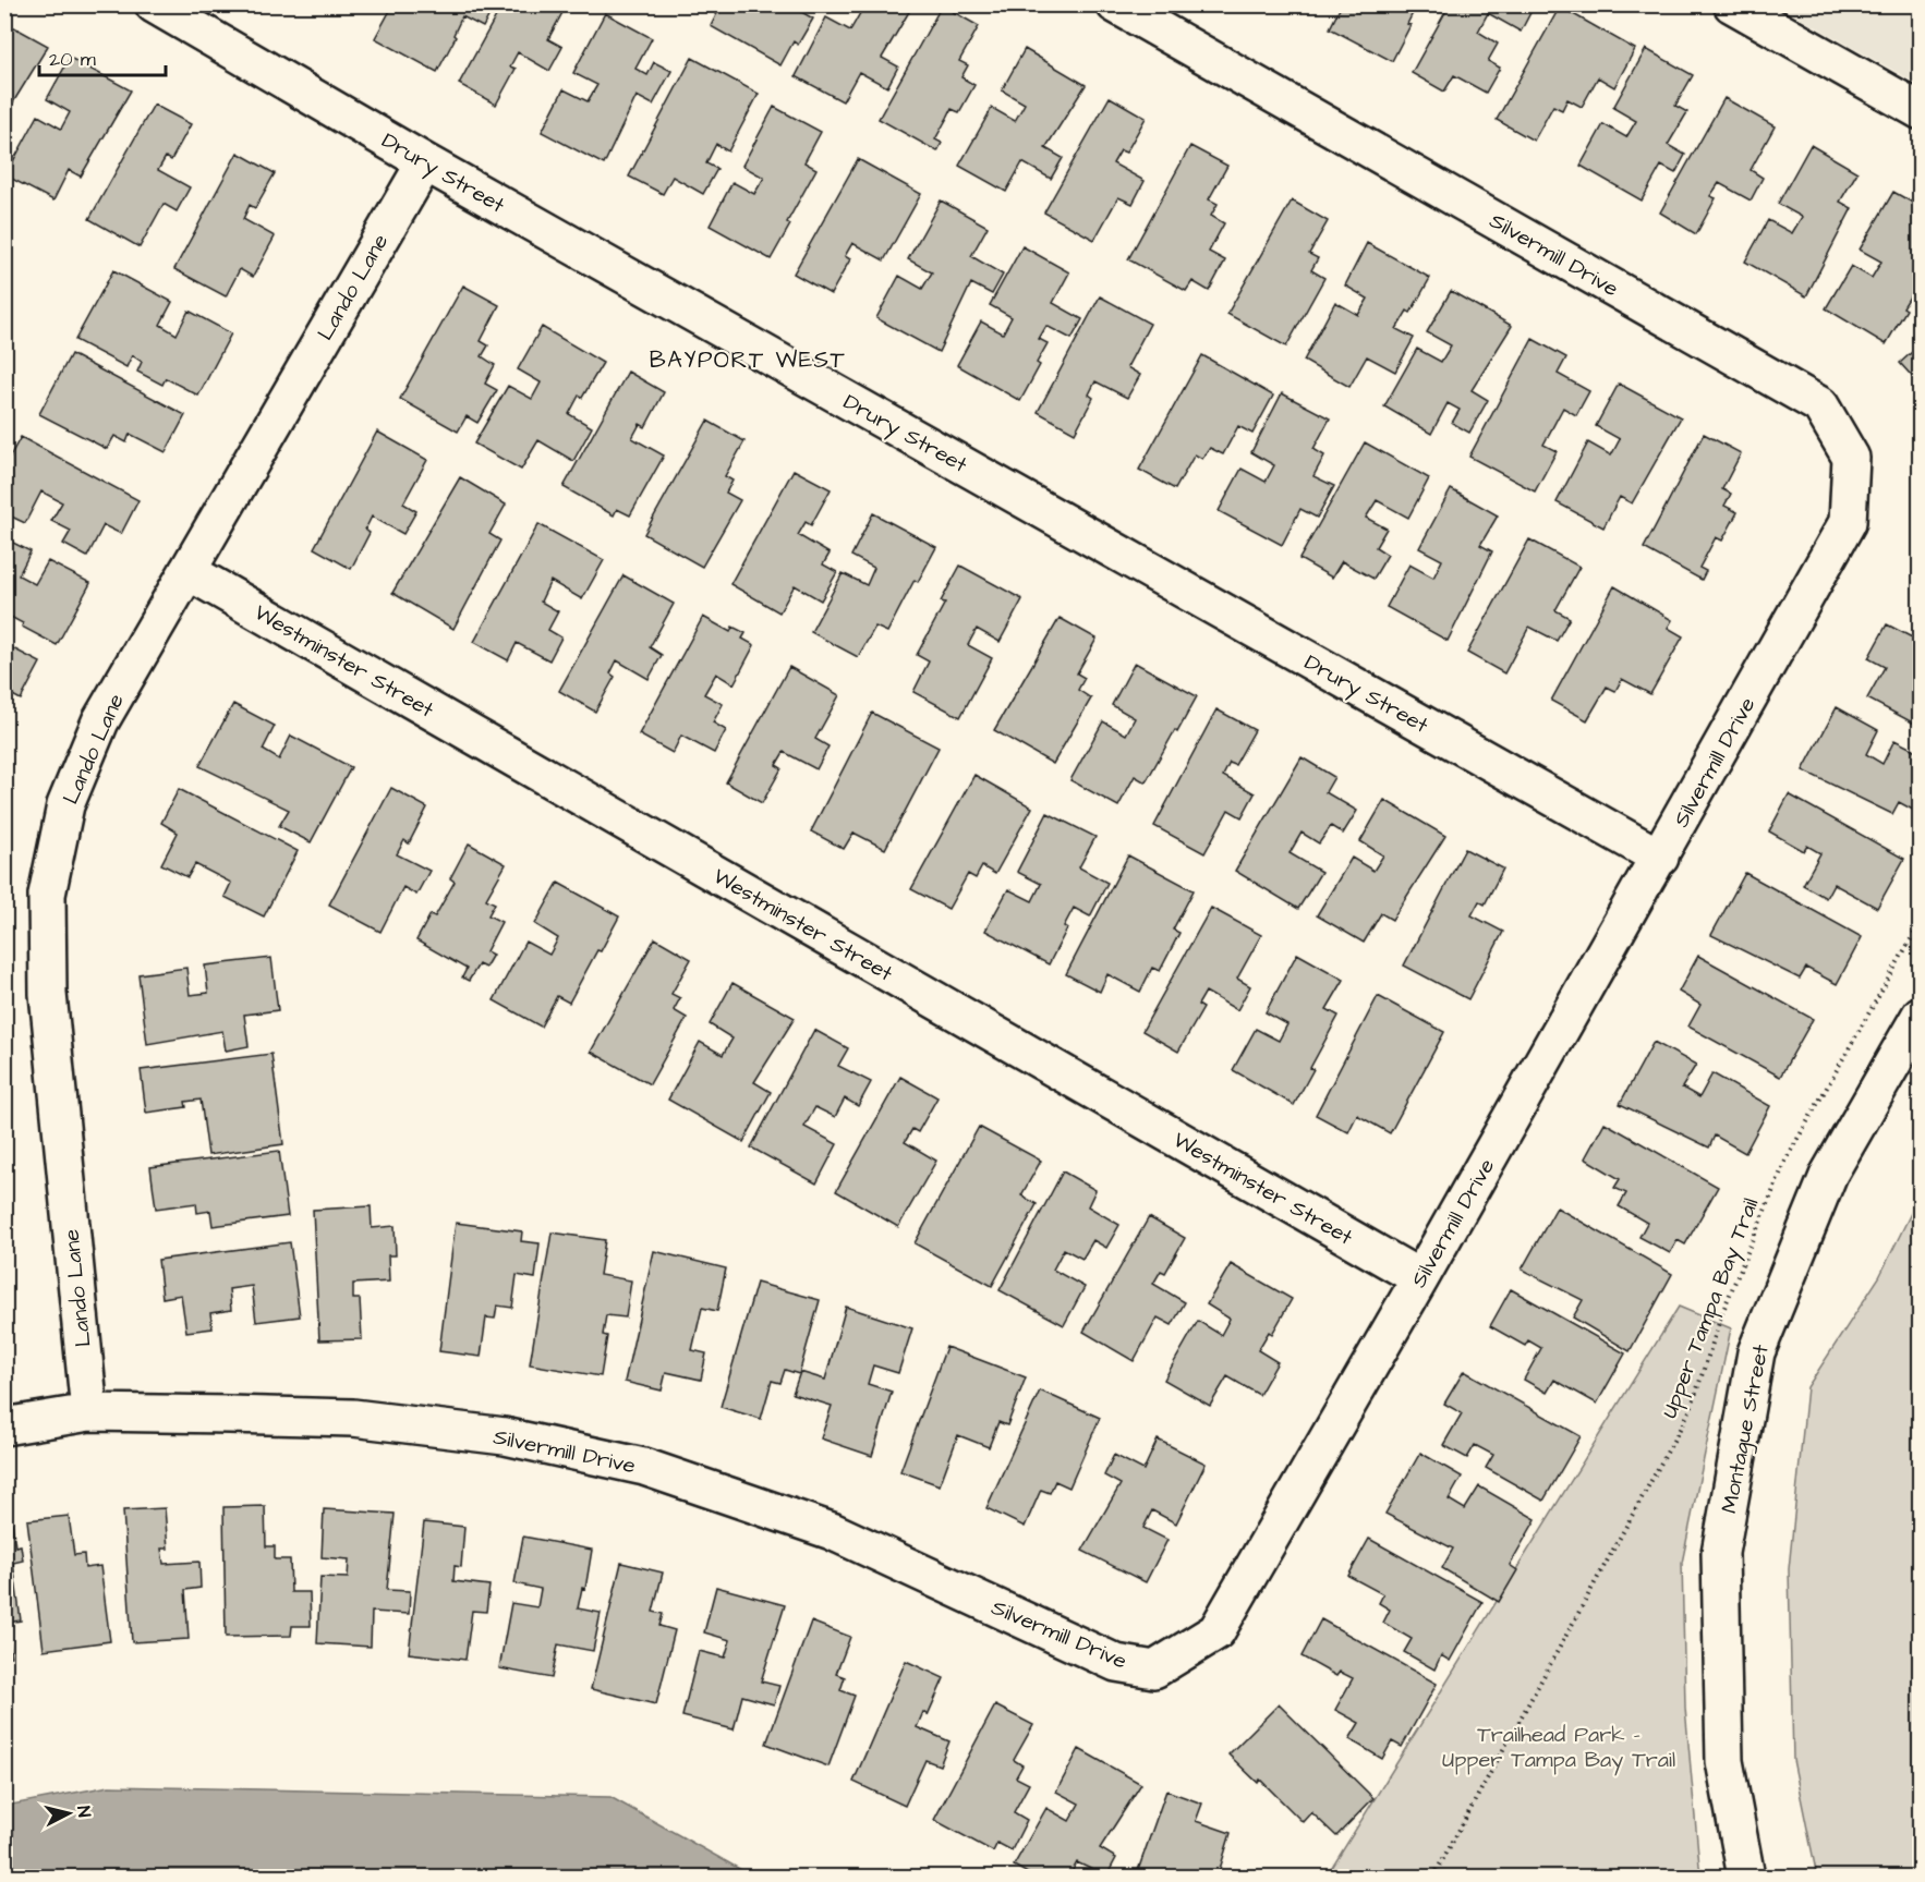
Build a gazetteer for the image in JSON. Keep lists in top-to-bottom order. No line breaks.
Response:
{"streets":{"street":["Drury Street","Silvermill Drive","Lando Lane","Westminster Street","Montague Street"],"path":["Upper Tampa Bay Trail"]},"crossings":[["Drury Street","Silvermill Drive"],["Drury Street","Lando Lane"],["Silvermill Drive","Lando Lane"],["Silvermill Drive","Westminster Street"],["Lando Lane","Westminster Street"]],"districts":["BAYPORT WEST"],"parks":["Trailhead Park - Upper Tampa Bay Trail"],"scale_bar":"20 m","north":"right"}
